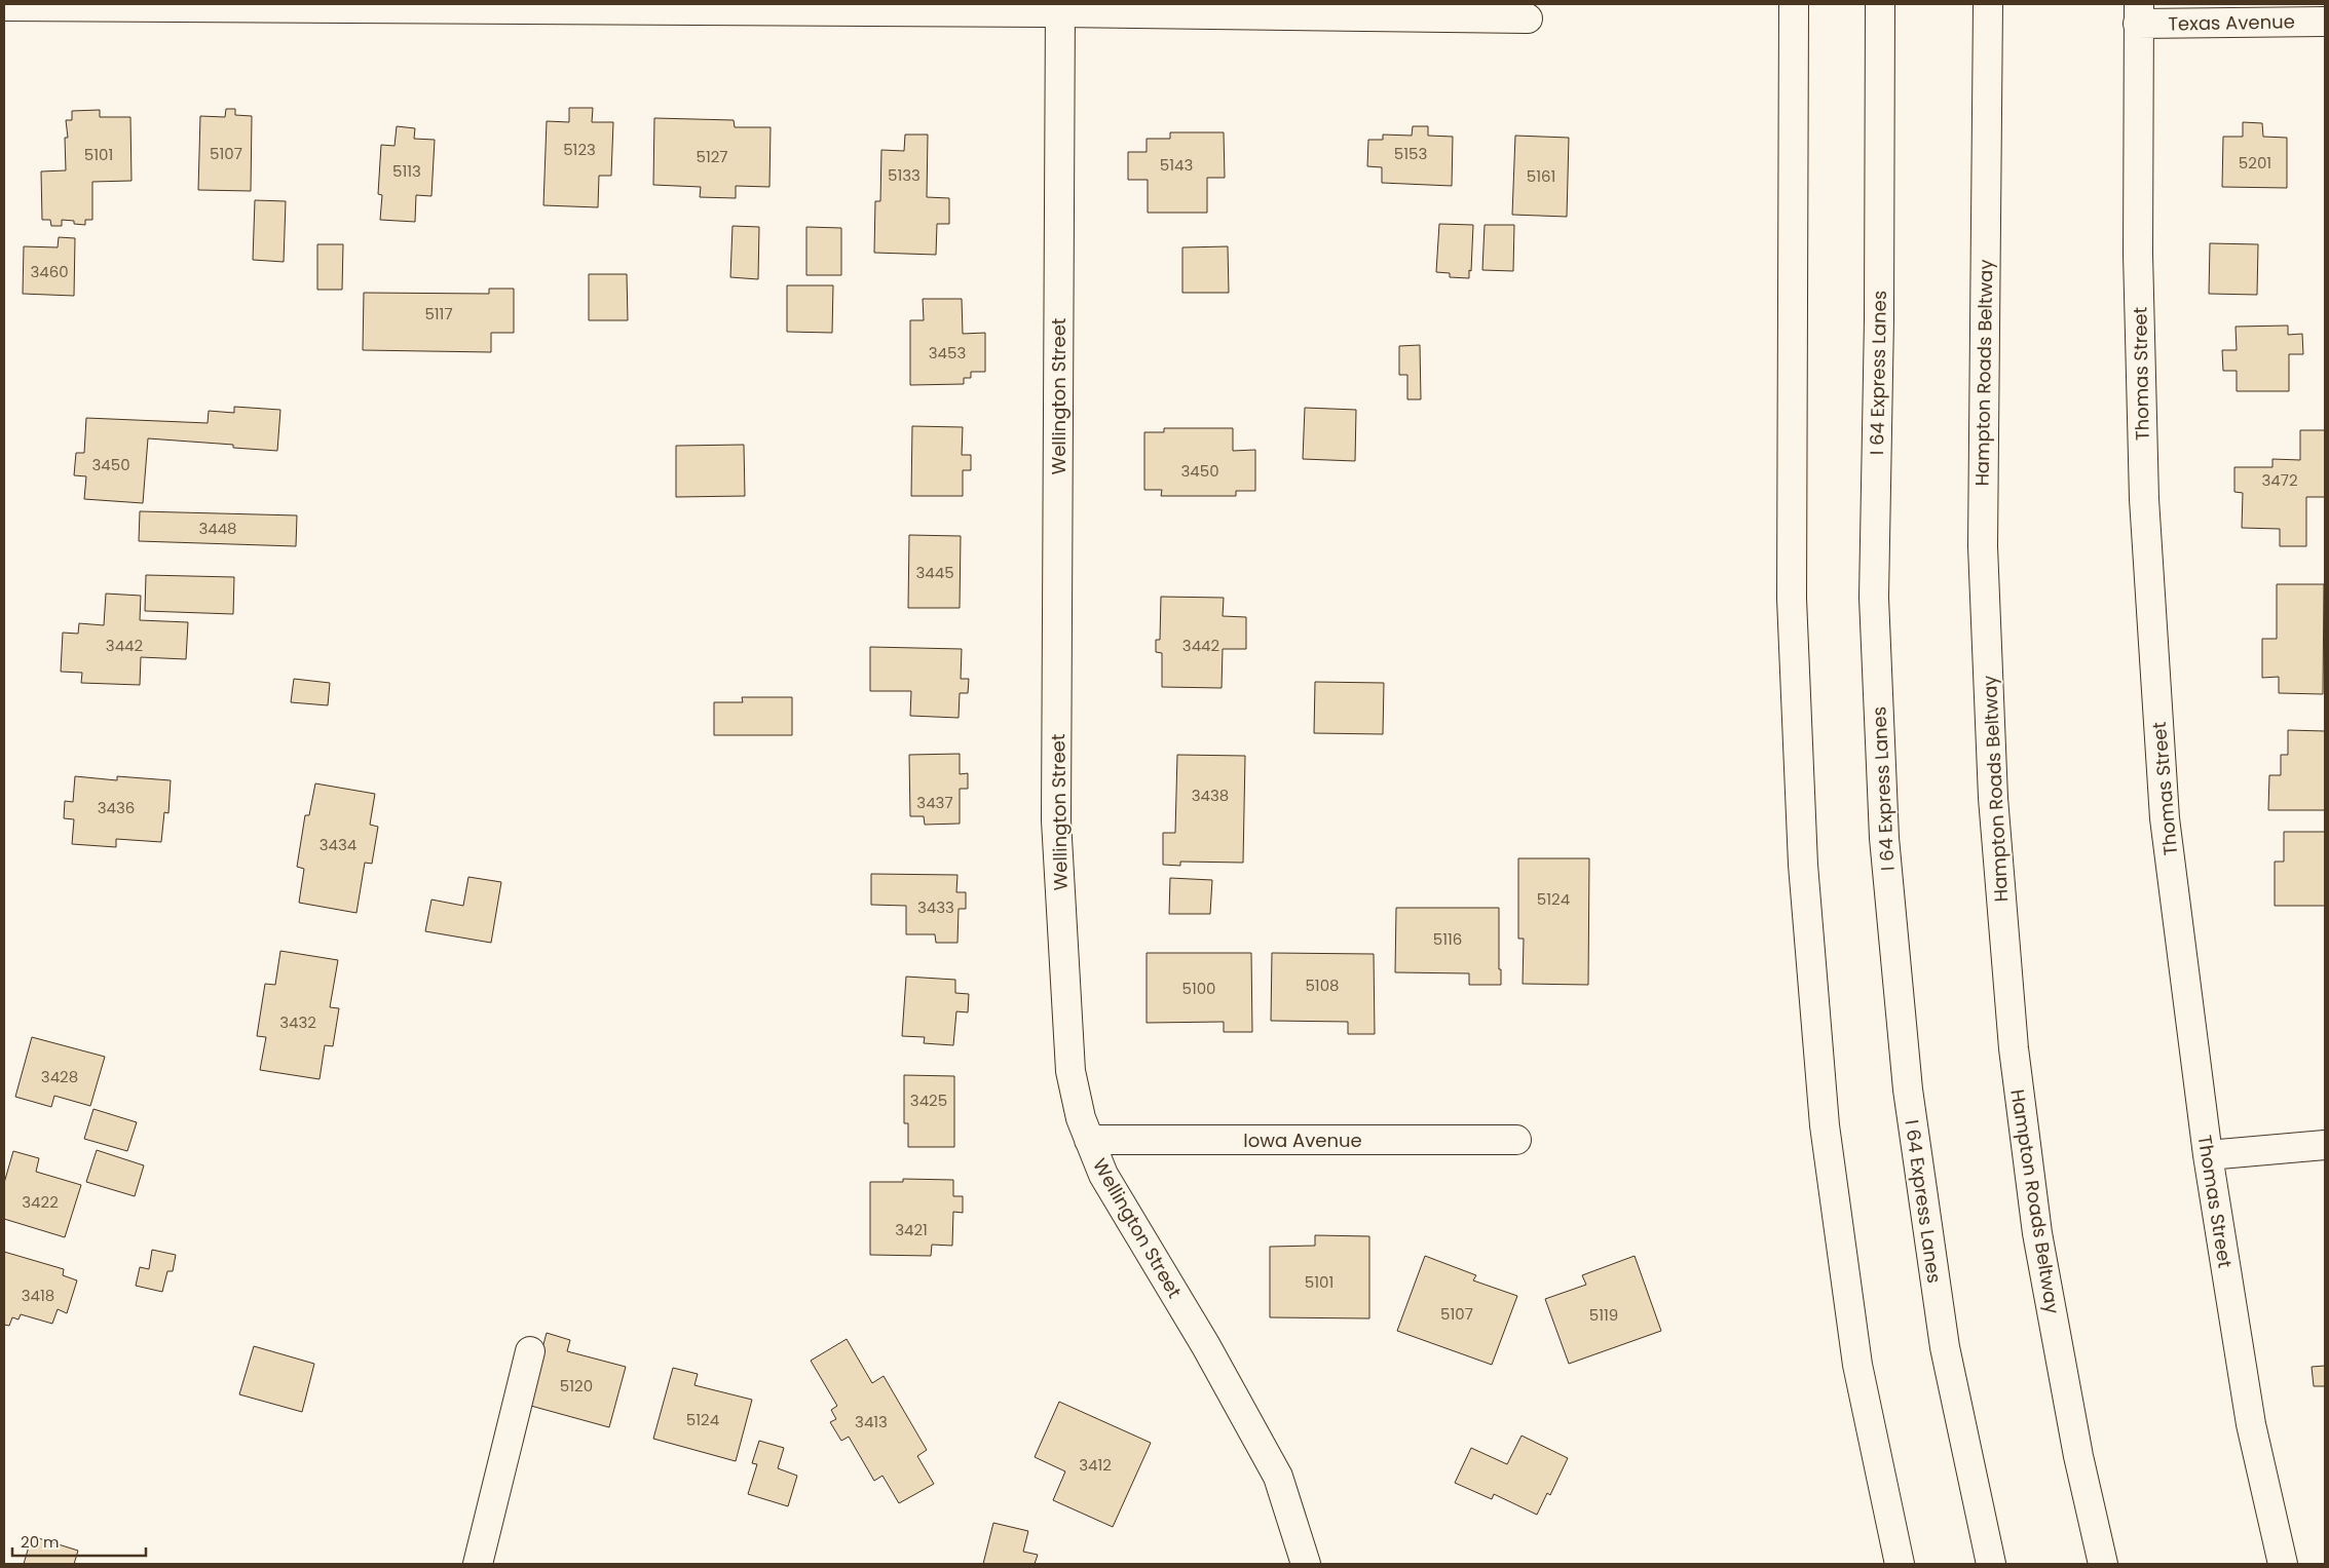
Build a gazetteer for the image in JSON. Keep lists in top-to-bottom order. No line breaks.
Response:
{"streets":{"main road":["Texas Avenue","I 64 Express Lanes","Hampton Roads Beltway","Thomas Street","Wellington Street","Iowa Avenue"]},"crossings":[["Texas Avenue","Thomas Street"],["Wellington Street","Iowa Avenue"]],"house_numbers":["5123","5107","5153","5101","5127","5201","5143","5113","5133","5161","3460","5117","3453","3450","3450","3472","3448","3445","3442","3442","3438","3437","3436","3434","5124","3433","5116","5108","5100","3432","3428","3425","3422","3421","5101","3418","5107","5119","5120","5124","3413","3412"],"scale_bar":"20 m"}
